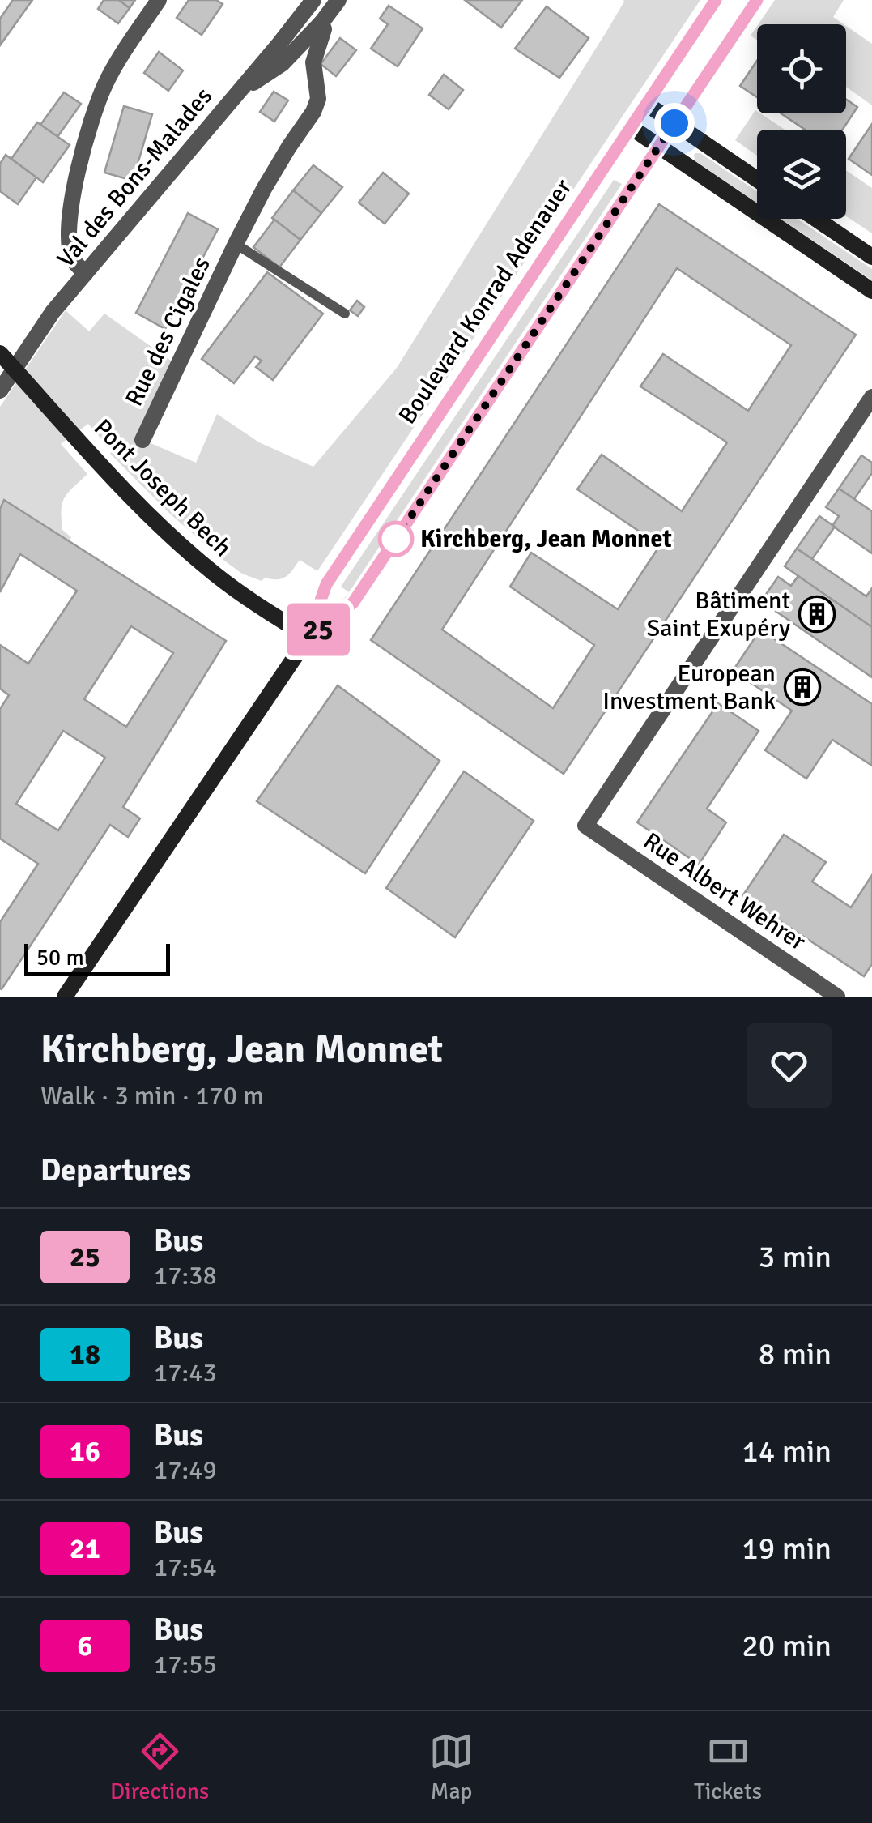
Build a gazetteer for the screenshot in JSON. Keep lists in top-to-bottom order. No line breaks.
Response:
{"streets":{"main road":["Boulevard Konrad Adenauer","Pont Joseph Bech"],"street":["Val des Bons-Malades","Rue des Cigales","Rue Albert Wehrer"]},"crossings":[["Val des Bons-Malades","Rue des Cigales"],["Boulevard Konrad Adenauer","Pont Joseph Bech"]],"places":{"other":["Kirchberg, Jean Monnet"],"building":["Bâtiment Saint Exupéry","European Investment Bank"]},"lines":["bus line 25"],"scale_bar":"50 m","page":{"on_map":"25","scale":"50 m","heading":[["Kirchberg, Jean Monnet","Walk · 3 min · 170 m"],"Departures"],"list":[{"mark":"25","name":"Bus","note":"17:38","value":"3 min"},{"mark":"18","name":"Bus","note":"17:43","value":"8 min"},{"mark":"16","name":"Bus","note":"17:49","value":"14 min"},{"mark":"21","name":"Bus","note":"17:54","value":"19 min"},{"mark":"6","name":"Bus","note":"17:55","value":"20 min"}],"tabs":["Directions","Map","Tickets"]}}
